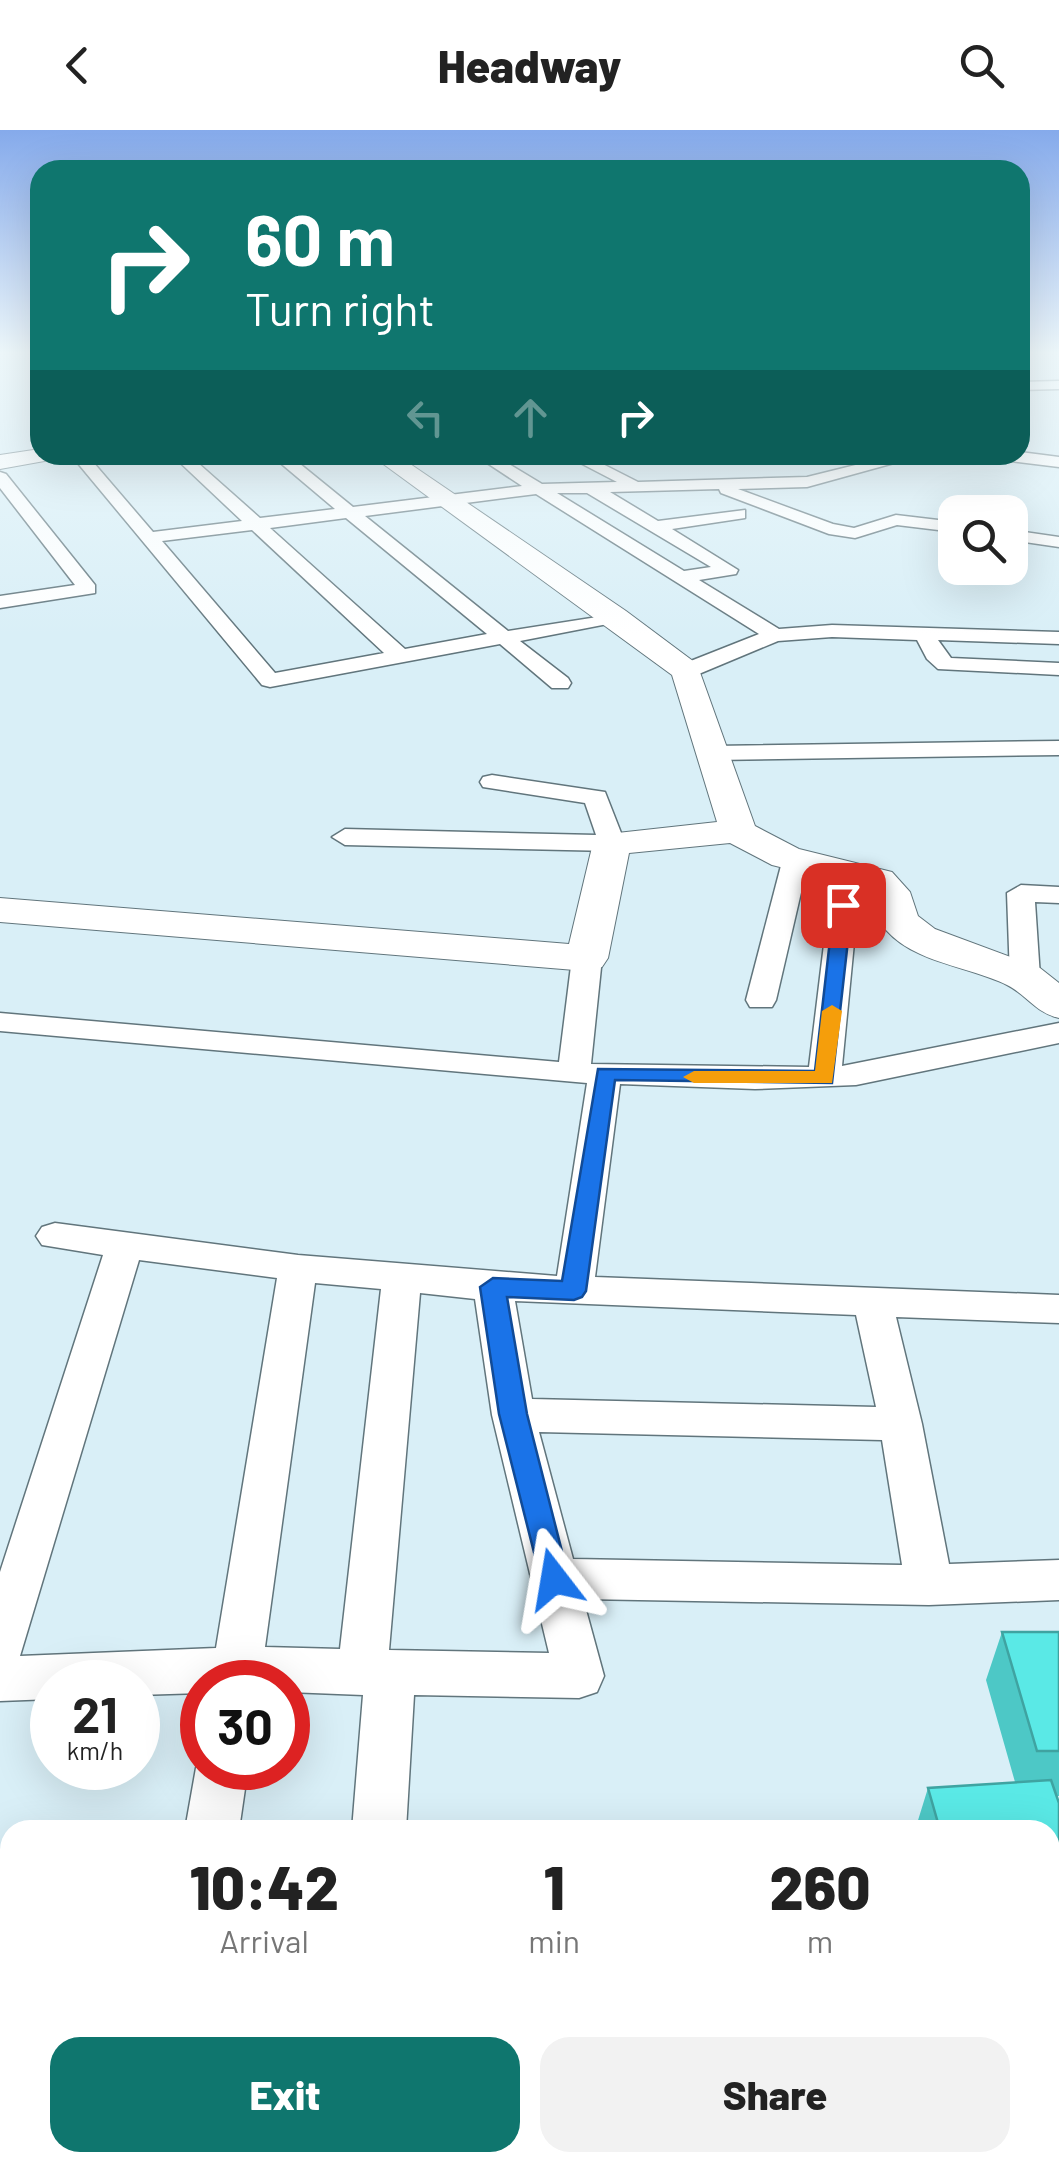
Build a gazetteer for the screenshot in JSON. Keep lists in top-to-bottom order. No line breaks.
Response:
{"page":{"header":"Headway","turn":["60 m","Turn right"],"speed":"21 km/h","limit":"30","eta":["10:42","Arrival","1","min","260","m"],"buttons":["Exit","Share"]}}
